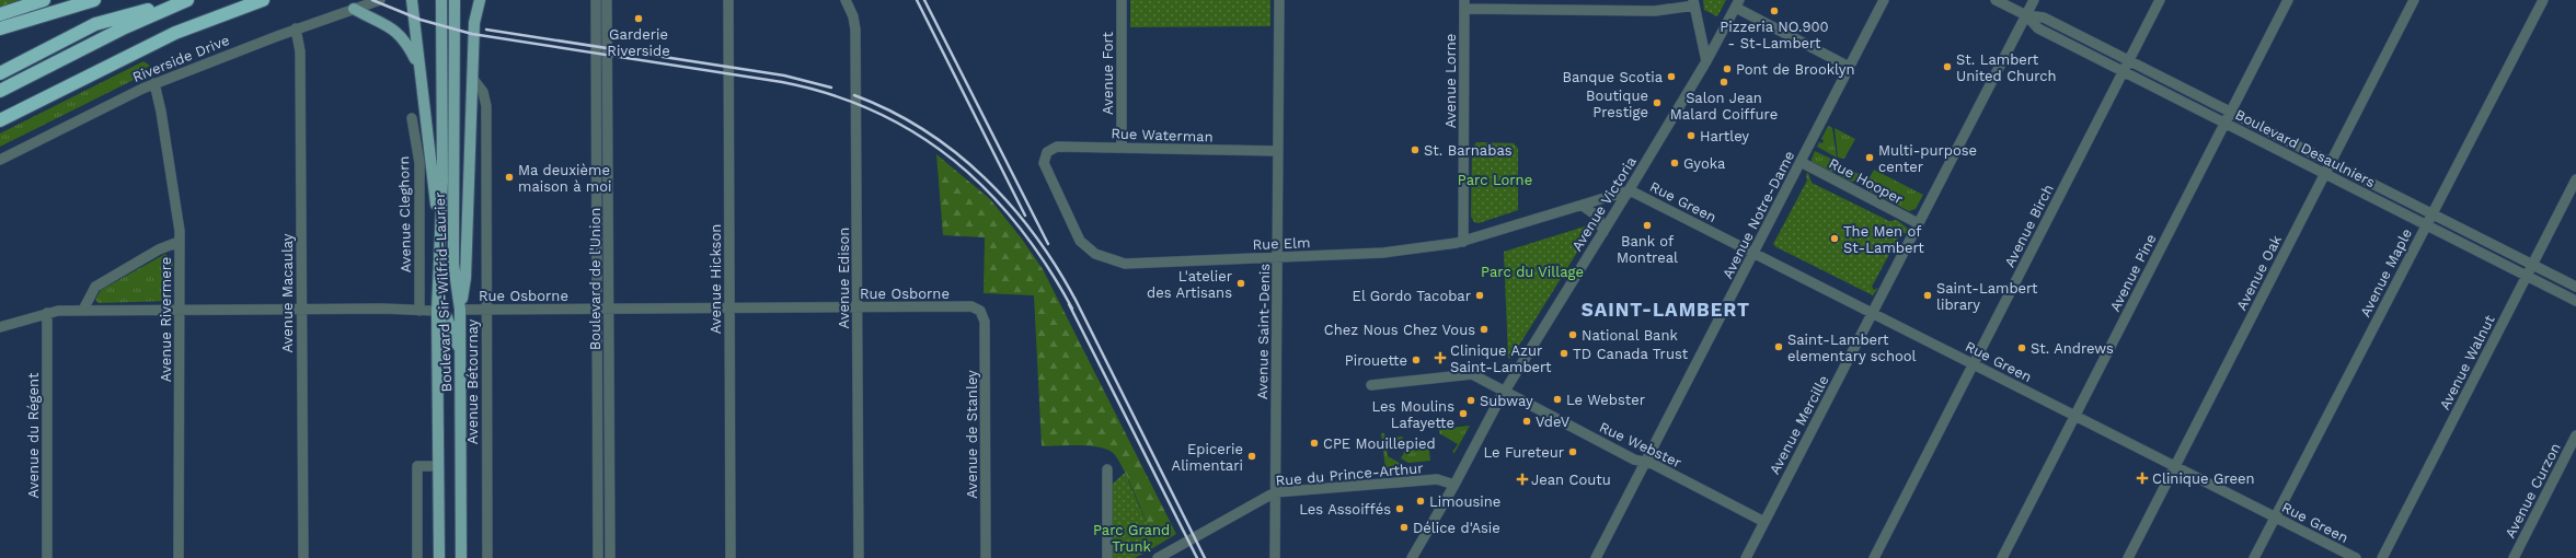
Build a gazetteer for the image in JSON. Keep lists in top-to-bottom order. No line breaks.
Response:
{"streets":{"main road":["Boulevard Sir-Wilfrid-Laurier"],"street":["Riverside Drive","Avenue Fort","Avenue Lorne","Rue Waterman","Boulevard Desaulniers","Rue Hooper","Rue Green","Avenue Victoria","Avenue Cleghorn","Avenue Notre-Dame","Avenue Birch","Rue Elm","Avenue Pine","Avenue Oak","Avenue Maple","Avenue Edison","Boulevard de l'Union","Avenue Hickson","Avenue Macaulay","Rue Osborne","Avenue Rivermere","Avenue Saint-Denis","Avenue Walnut","Avenue Bétournay","Avenue Mercille","Avenue de Stanley","Avenue du Régent","Rue Webster","Rue du Prince-Arthur","Avenue Curzon"]},"crossings":[["Riverside Drive","Avenue Macaulay"],["Riverside Drive","Avenue Rivermere"],["Avenue Fort","Rue Waterman"],["Avenue Lorne","Rue Elm"],["Rue Waterman","Rue Elm"],["Rue Waterman","Avenue Saint-Denis"],["Boulevard Desaulniers","Avenue Birch"],["Boulevard Desaulniers","Avenue Pine"],["Boulevard Desaulniers","Avenue Oak"],["Boulevard Desaulniers","Avenue Maple"],["Boulevard Desaulniers","Avenue Walnut"],["Boulevard Desaulniers","Avenue Mercille"],["Rue Hooper","Avenue Notre-Dame"],["Rue Hooper","Avenue Mercille"],["Rue Green","Avenue Victoria"],["Rue Green","Avenue Notre-Dame"],["Rue Green","Avenue Birch"],["Rue Green","Rue Elm"],["Rue Green","Avenue Pine"],["Rue Green","Avenue Oak"],["Rue Green","Avenue Maple"],["Rue Green","Avenue Mercille"],["Avenue Victoria","Rue Elm"],["Avenue Victoria","Rue Webster"],["Avenue Victoria","Rue du Prince-Arthur"],["Avenue Notre-Dame","Rue Webster"],["Rue Elm","Avenue Saint-Denis"],["Avenue Edison","Rue Osborne"],["Boulevard de l'Union","Rue Osborne"],["Avenue Hickson","Rue Osborne"],["Boulevard Sir-Wilfrid-Laurier","Rue Osborne"],["Rue Osborne","Avenue Bétournay"],["Rue Osborne","Avenue de Stanley"],["Avenue Saint-Denis","Rue du Prince-Arthur"],["Avenue Mercille","Rue Webster"]],"districts":["SAINT-LAMBERT"],"parks":["Parc Lorne","Parc du Village","Parc Grand Trunk"],"places":{"other":["Pizzeria NO.900 - St-Lambert","Garderie Riverside","St. Lambert United Church","Pont de Brooklyn","Banque Scotia","Salon Jean Malard Coiffure","Boutique Prestige","Hartley","St. Barnabas","Multi-purpose center","Gyoka","Ma deuxième maison à moi","Bank of Montreal","The Men of St-Lambert","L'atelier des Artisans","El Gordo Tacobar","Saint-Lambert library","Chez Nous Chez Vous","National Bank","Saint-Lambert elementary school","St. Andrews","TD Canada Trust","Pirouette","Le Webster","Subway","Les Moulins Lafayette","VdeV","CPE Mouillepied","Le Fureteur","Epicerie Alimentari","Limousine","Les Assoiffés","Délice d'Asie"],"health":["Clinique Azur Saint-Lambert","Clinique Green","Jean Coutu"]}}
